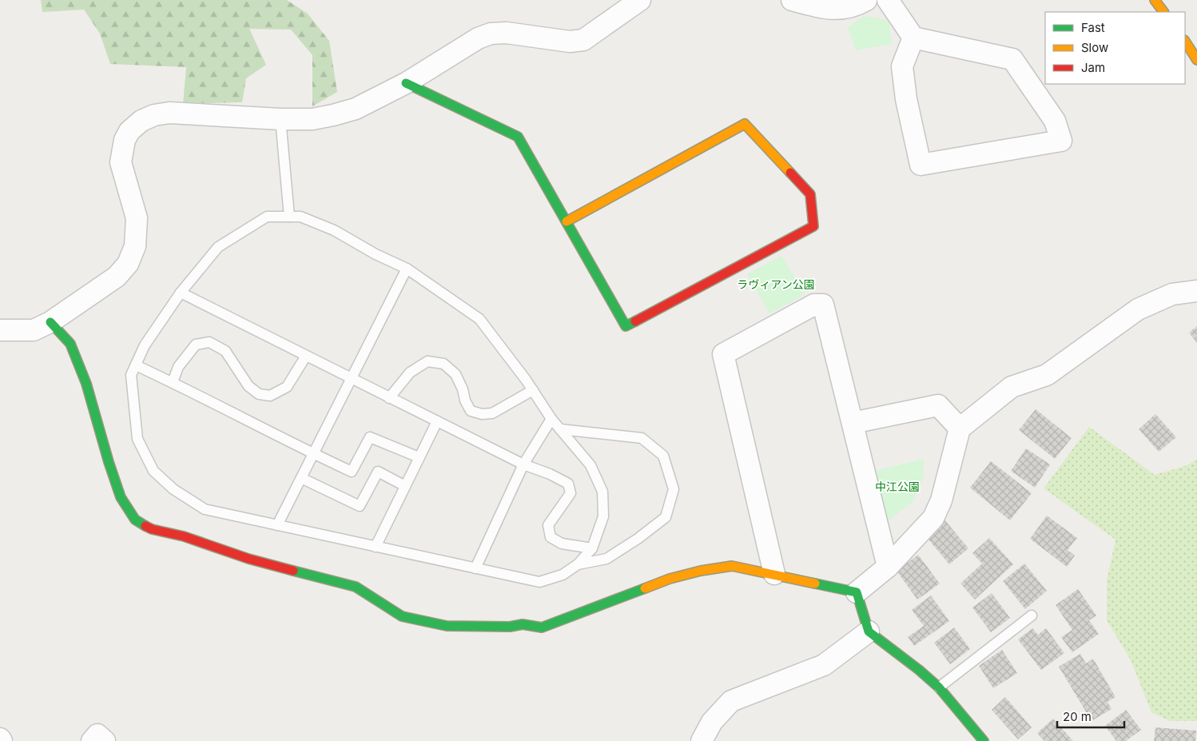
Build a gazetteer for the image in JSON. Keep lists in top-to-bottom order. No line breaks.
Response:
{"parks":["ラヴィアン公園","中江公園"],"legend":["Fast","Slow","Jam"],"scale_bar":"20 m"}
